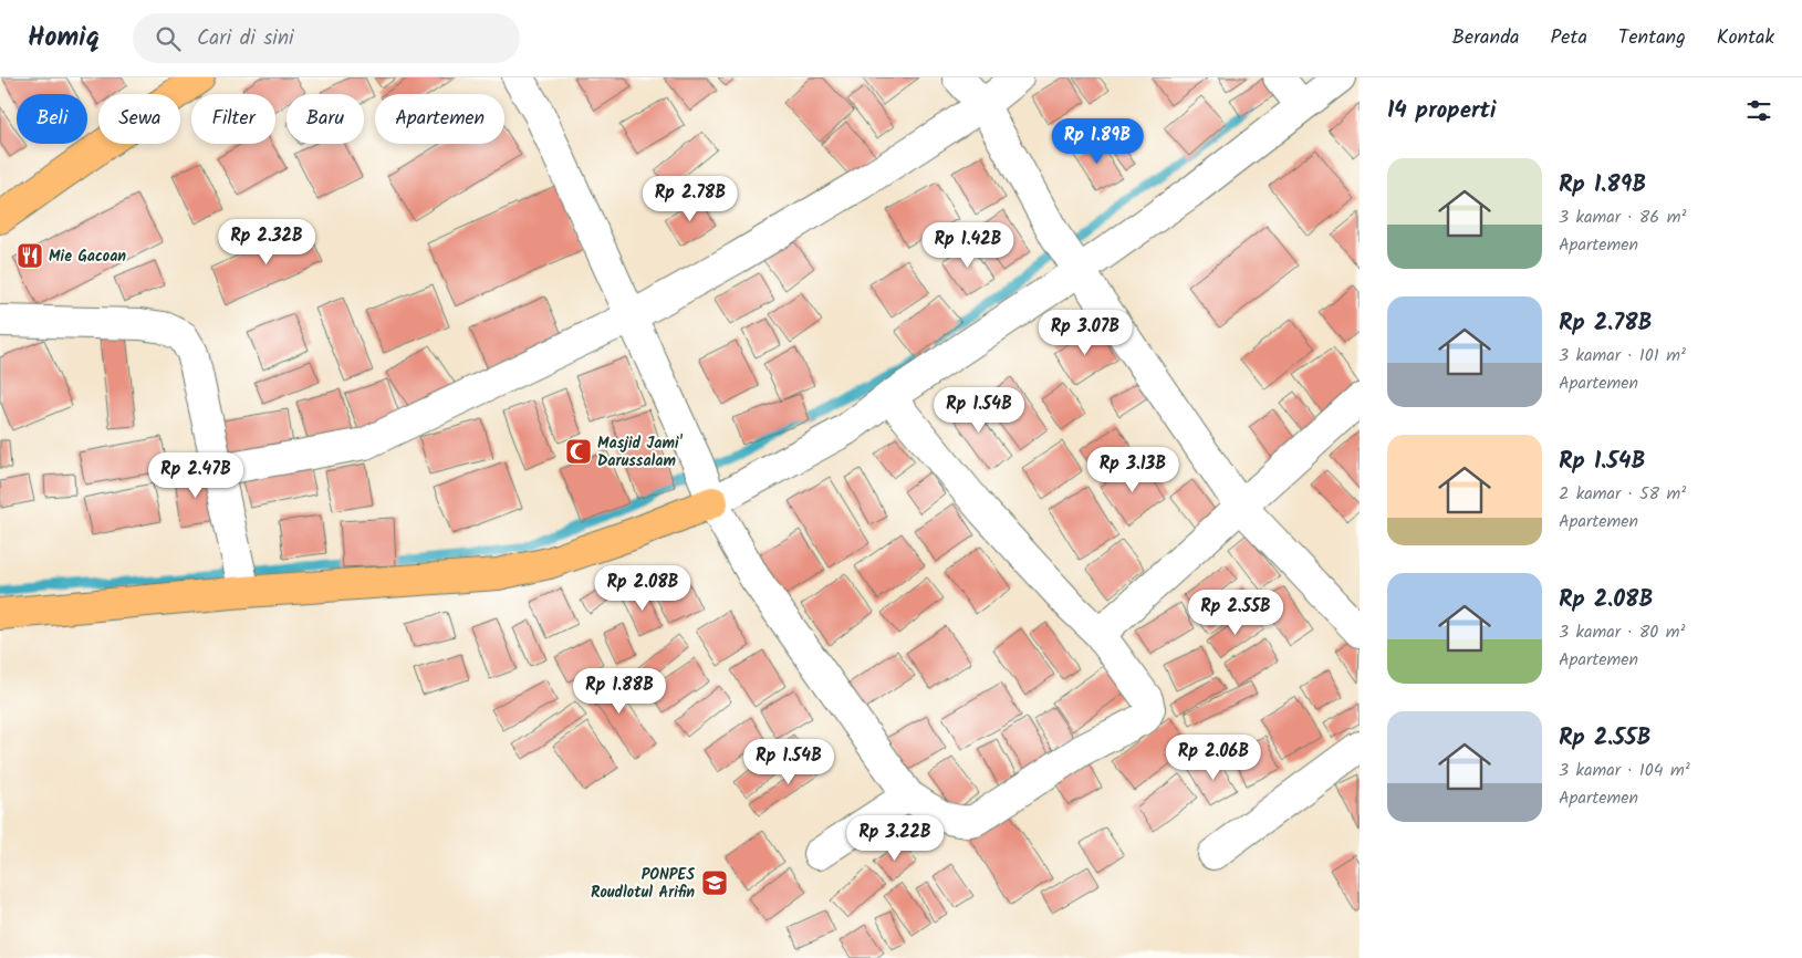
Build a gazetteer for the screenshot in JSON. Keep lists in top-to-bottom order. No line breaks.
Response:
{"places":{"restaurant":["Mie Gacoan"],"mosque":["Masjid Jami' Darussalam"],"school or university":["PONPES Roudlotul Arifin"]},"page":{"header":"Homiq","search":"Cari di sini","nav":["Beranda","Peta","Tentang","Kontak"],"heading":"14 properti","chip":["Beli","Sewa","Filter","Baru","Apartemen"],"price":["Rp 1.89B","Rp 2.78B","Rp 2.32B","Rp 1.42B","Rp 3.07B","Rp 1.54B","Rp 3.13B","Rp 2.47B","Rp 2.08B","Rp 2.55B","Rp 1.88B","Rp 2.06B","Rp 1.54B","Rp 3.22B"],"list":[{"name":"Rp 1.89B","note":"3 kamar · 86 m² · Apartemen"},{"name":"Rp 2.78B","note":"3 kamar · 101 m² · Apartemen"},{"name":"Rp 1.54B","note":"2 kamar · 58 m² · Apartemen"},{"name":"Rp 2.08B","note":"3 kamar · 80 m² · Apartemen"},{"name":"Rp 2.55B","note":"3 kamar · 104 m² · Apartemen"}]}}
